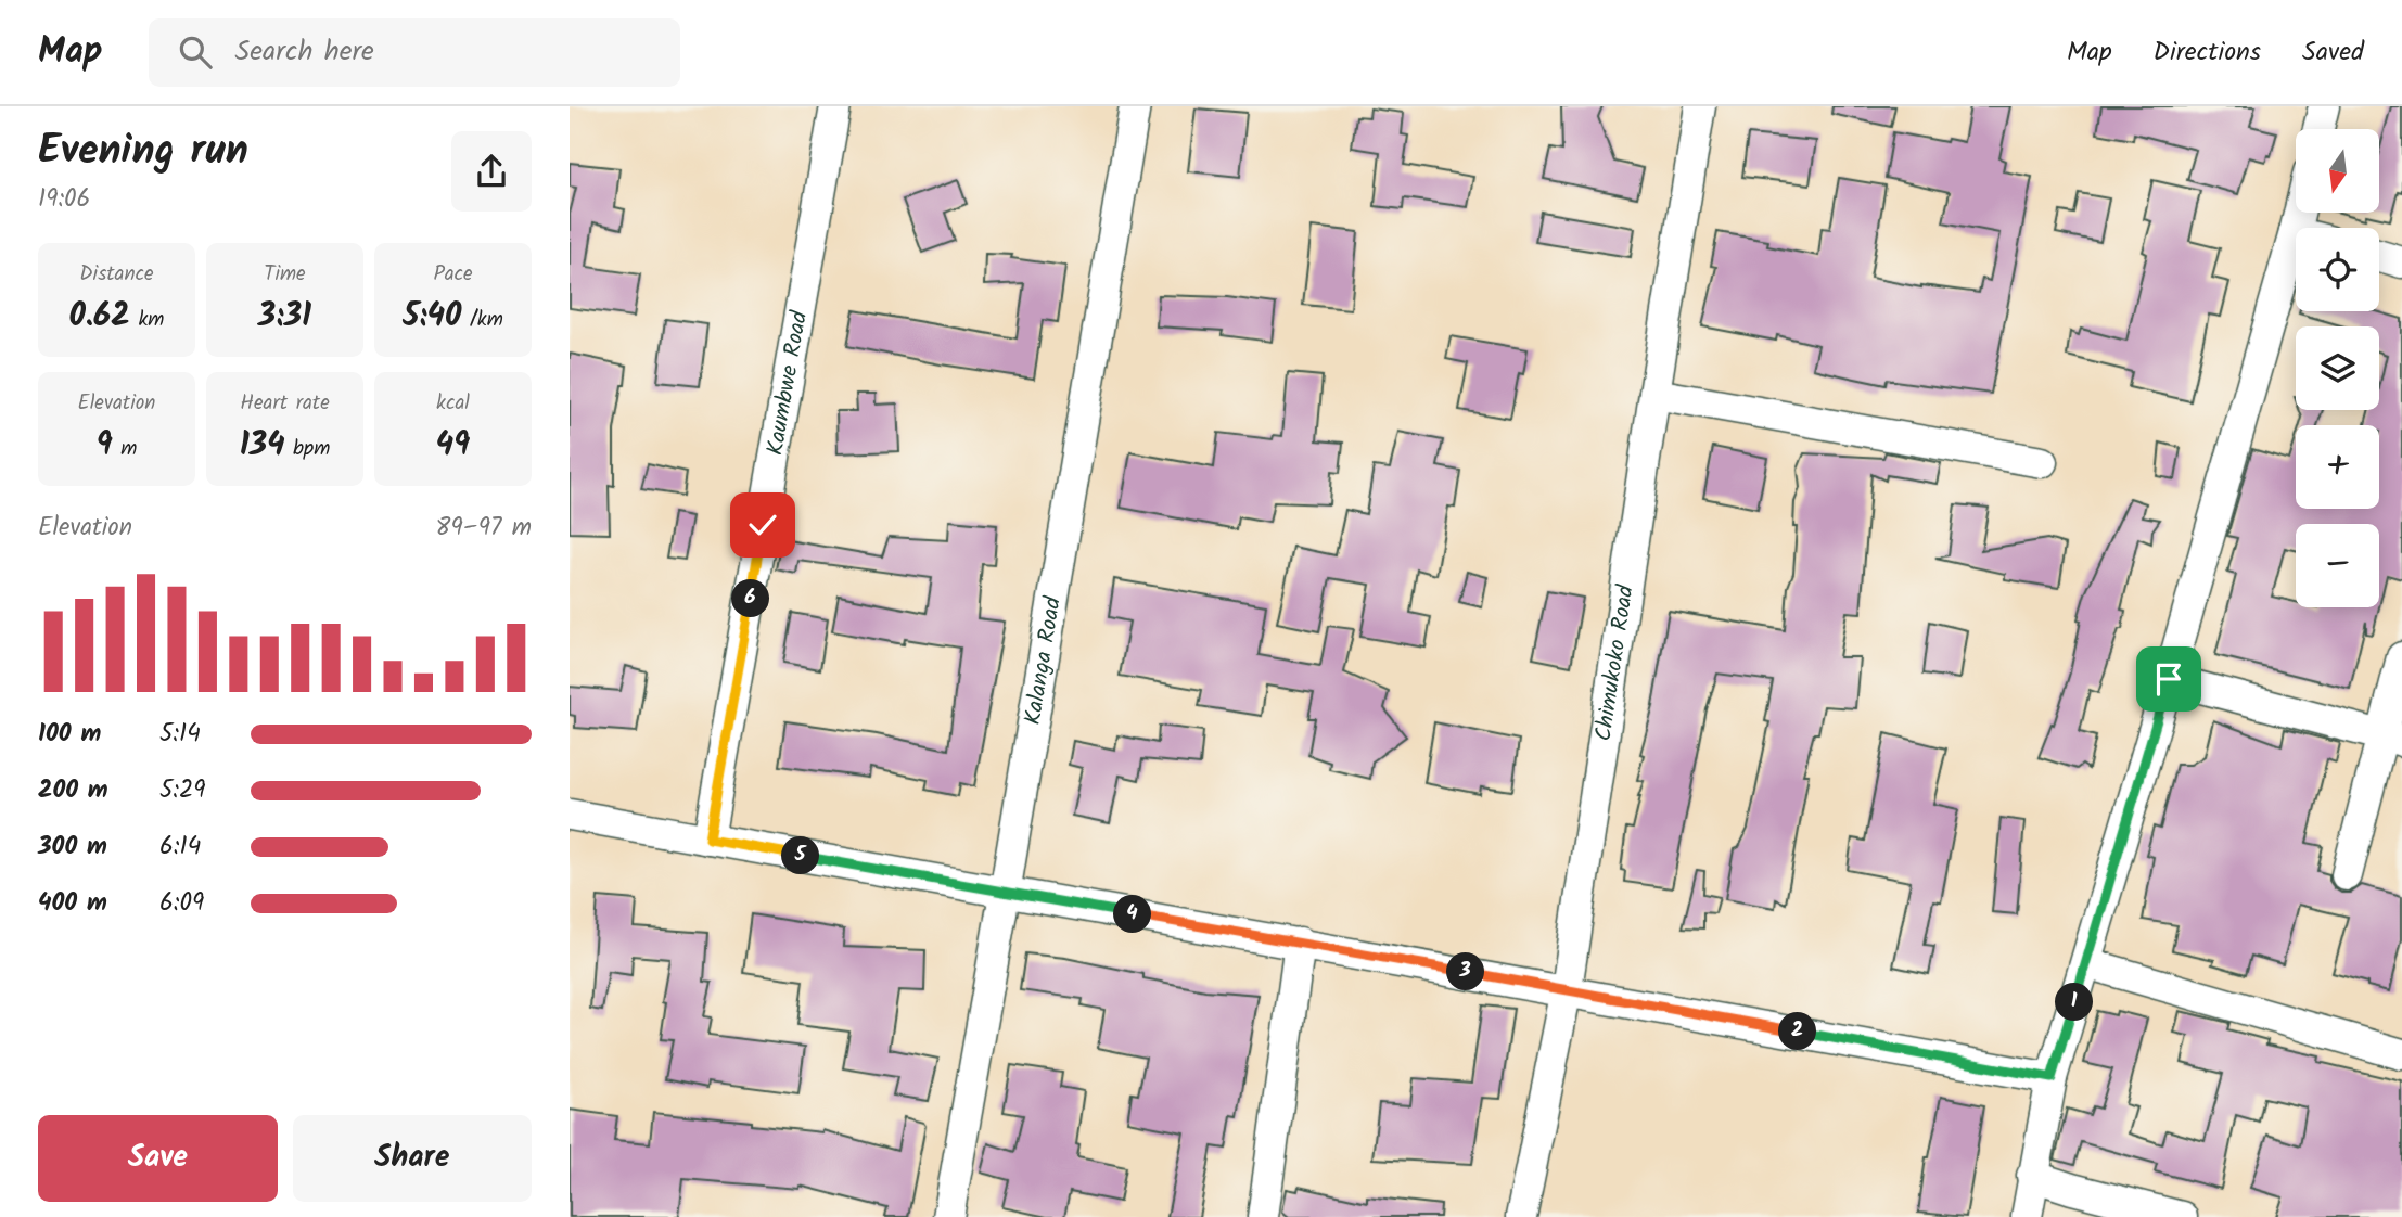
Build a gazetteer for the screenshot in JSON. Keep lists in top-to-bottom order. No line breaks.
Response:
{"streets":{"street":["Kaumbwe Road","Kalanga Road","Chimukoko Road"]},"north":"bottom","page":{"header":"Map","search":"Search here","nav":["Map","Directions","Saved"],"heading":["Evening run","19:06"],"map_buttons":["+","−"],"stats":[["Distance","0.62 km"],["Time","3:31"],["Pace","5:40 /km"],["Elevation","9 m"],["Heart rate","134 bpm"],["kcal","49"]],"chart":["Elevation","89–97 m"],"pins":["6","5","4","3","1","2"],"list":[{"name":"100 m","note":"5:14"},{"name":"200 m","note":"5:29"},{"name":"300 m","note":"6:14"},{"name":"400 m","note":"6:09"}],"buttons":["Save","Share"]}}
